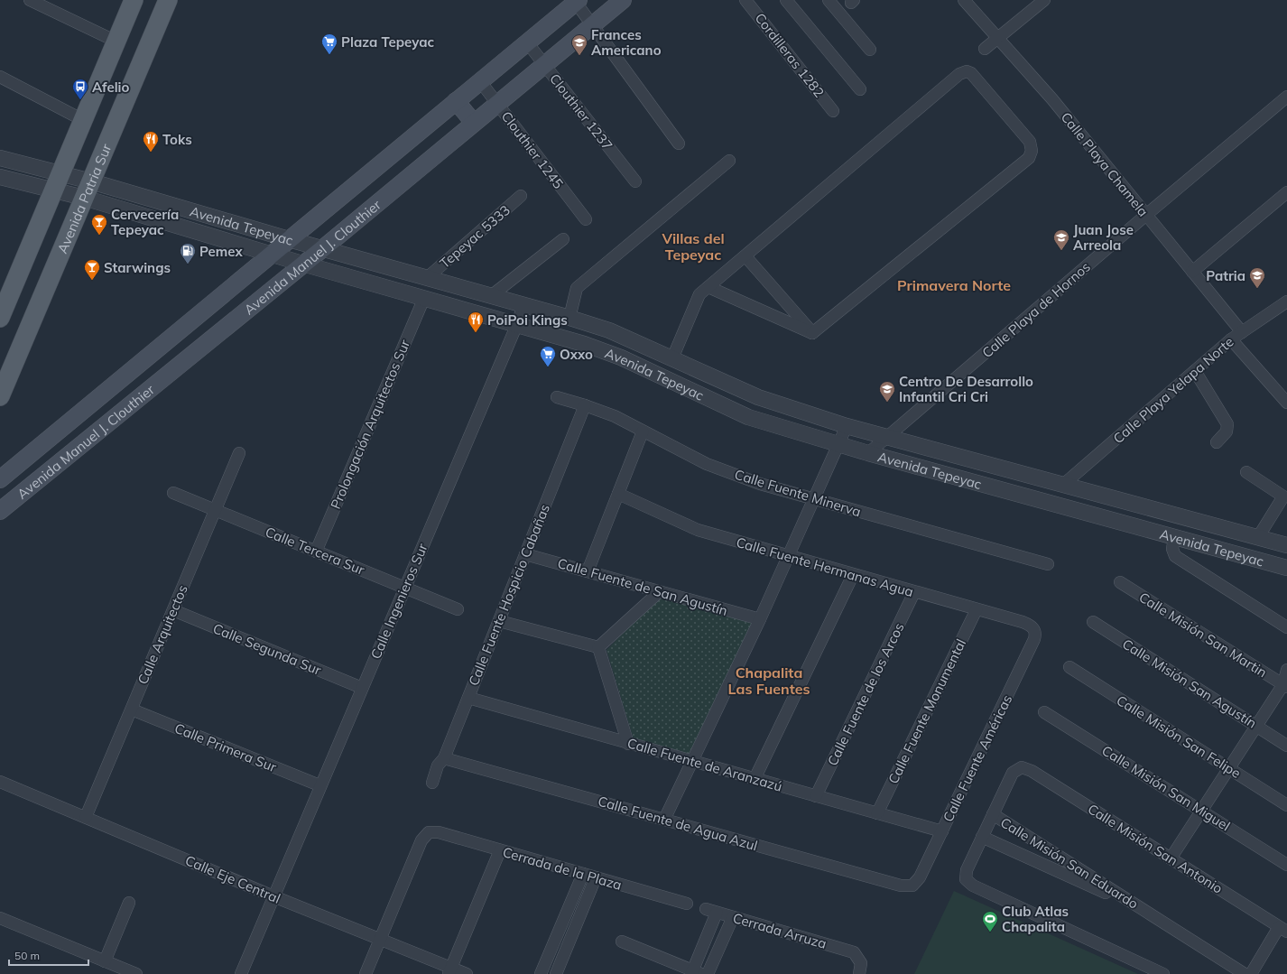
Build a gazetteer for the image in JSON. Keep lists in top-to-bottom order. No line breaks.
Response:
{"streets":{"main road":["Avenida Patria Sur","Avenida Manuel J. Clouthier"],"street":["Cordilleras 1282","Clouthier 1237","Clouthier 1245","Calle Playa Chamela","Avenida Tepeyac","Tepeyac 5333","Calle Playa de Hornos","Calle Playa Yelapa Norte","Prolongación Arquitectos Sur","Calle Fuente Minerva","Calle Tercera Sur","Calle Fuente Hermanas Agua","Calle Fuente de San Agustín","Calle Fuente Hospicio Cabañas","Calle Ingenieros Sur","Calle Arquitectos","Calle Misión San Martin","Calle Segunda Sur","Calle Misión San Agustín","Calle Fuente de los Arcos","Calle Fuente Monumental","Calle Misión San Felipe","Calle Primera Sur","Calle Fuente Américas","Calle Fuente de Aranzazú","Calle Misión San Miguel","Calle Fuente de Agua Azul","Calle Misión San Antonio","Calle Misión San Eduardo","Cerrada de la Plaza","Calle Eje Central","Cerrada Arruza"]},"crossings":[["Clouthier 1237","Avenida Manuel J. Clouthier"],["Clouthier 1245","Avenida Manuel J. Clouthier"],["Calle Playa Chamela","Calle Playa de Hornos"],["Calle Playa Chamela","Calle Playa Yelapa Norte"],["Avenida Patria Sur","Avenida Tepeyac"],["Avenida Tepeyac","Tepeyac 5333"],["Avenida Tepeyac","Avenida Manuel J. Clouthier"],["Avenida Tepeyac","Calle Playa de Hornos"],["Avenida Tepeyac","Calle Playa Yelapa Norte"],["Avenida Tepeyac","Prolongación Arquitectos Sur"],["Avenida Tepeyac","Calle Ingenieros Sur"],["Prolongación Arquitectos Sur","Calle Tercera Sur"],["Calle Fuente Minerva","Calle Fuente Hospicio Cabañas"],["Calle Tercera Sur","Calle Ingenieros Sur"],["Calle Tercera Sur","Calle Arquitectos"],["Calle Fuente Hermanas Agua","Calle Fuente de los Arcos"],["Calle Fuente Hermanas Agua","Calle Fuente Monumental"],["Calle Fuente Hermanas Agua","Calle Fuente Américas"],["Calle Fuente de San Agustín","Calle Fuente Hospicio Cabañas"],["Calle Fuente Hospicio Cabañas","Calle Fuente de Aranzazú"],["Calle Fuente Hospicio Cabañas","Calle Fuente de Agua Azul"],["Calle Ingenieros Sur","Calle Segunda Sur"],["Calle Ingenieros Sur","Calle Primera Sur"],["Calle Ingenieros Sur","Calle Eje Central"],["Calle Arquitectos","Calle Segunda Sur"],["Calle Arquitectos","Calle Primera Sur"],["Calle Arquitectos","Calle Eje Central"],["Calle Fuente de los Arcos","Calle Fuente de Aranzazú"],["Calle Fuente Monumental","Calle Fuente de Aranzazú"],["Calle Fuente Américas","Calle Fuente de Aranzazú"],["Calle Fuente Américas","Calle Fuente de Agua Azul"],["Calle Misión San Antonio","Calle Misión San Eduardo"],["Cerrada de la Plaza","Calle Eje Central"]],"districts":["Villas del Tepeyac","Primavera Norte","Chapalita Las Fuentes"],"places":{"supermarket":["Plaza Tepeyac","Oxxo"],"school or university":["Frances Americano","Juan Jose Arreola","Patria","Centro De Desarrollo Infantil Cri Cri"],"bus stop":["Afelio"],"restaurant":["Toks","PoiPoi Kings"],"bar":["Cervecería Tepeyac","Starwings"],"fuel station":["Pemex"],"sports":["Club Atlas Chapalita"]},"scale_bar":"50 m"}
